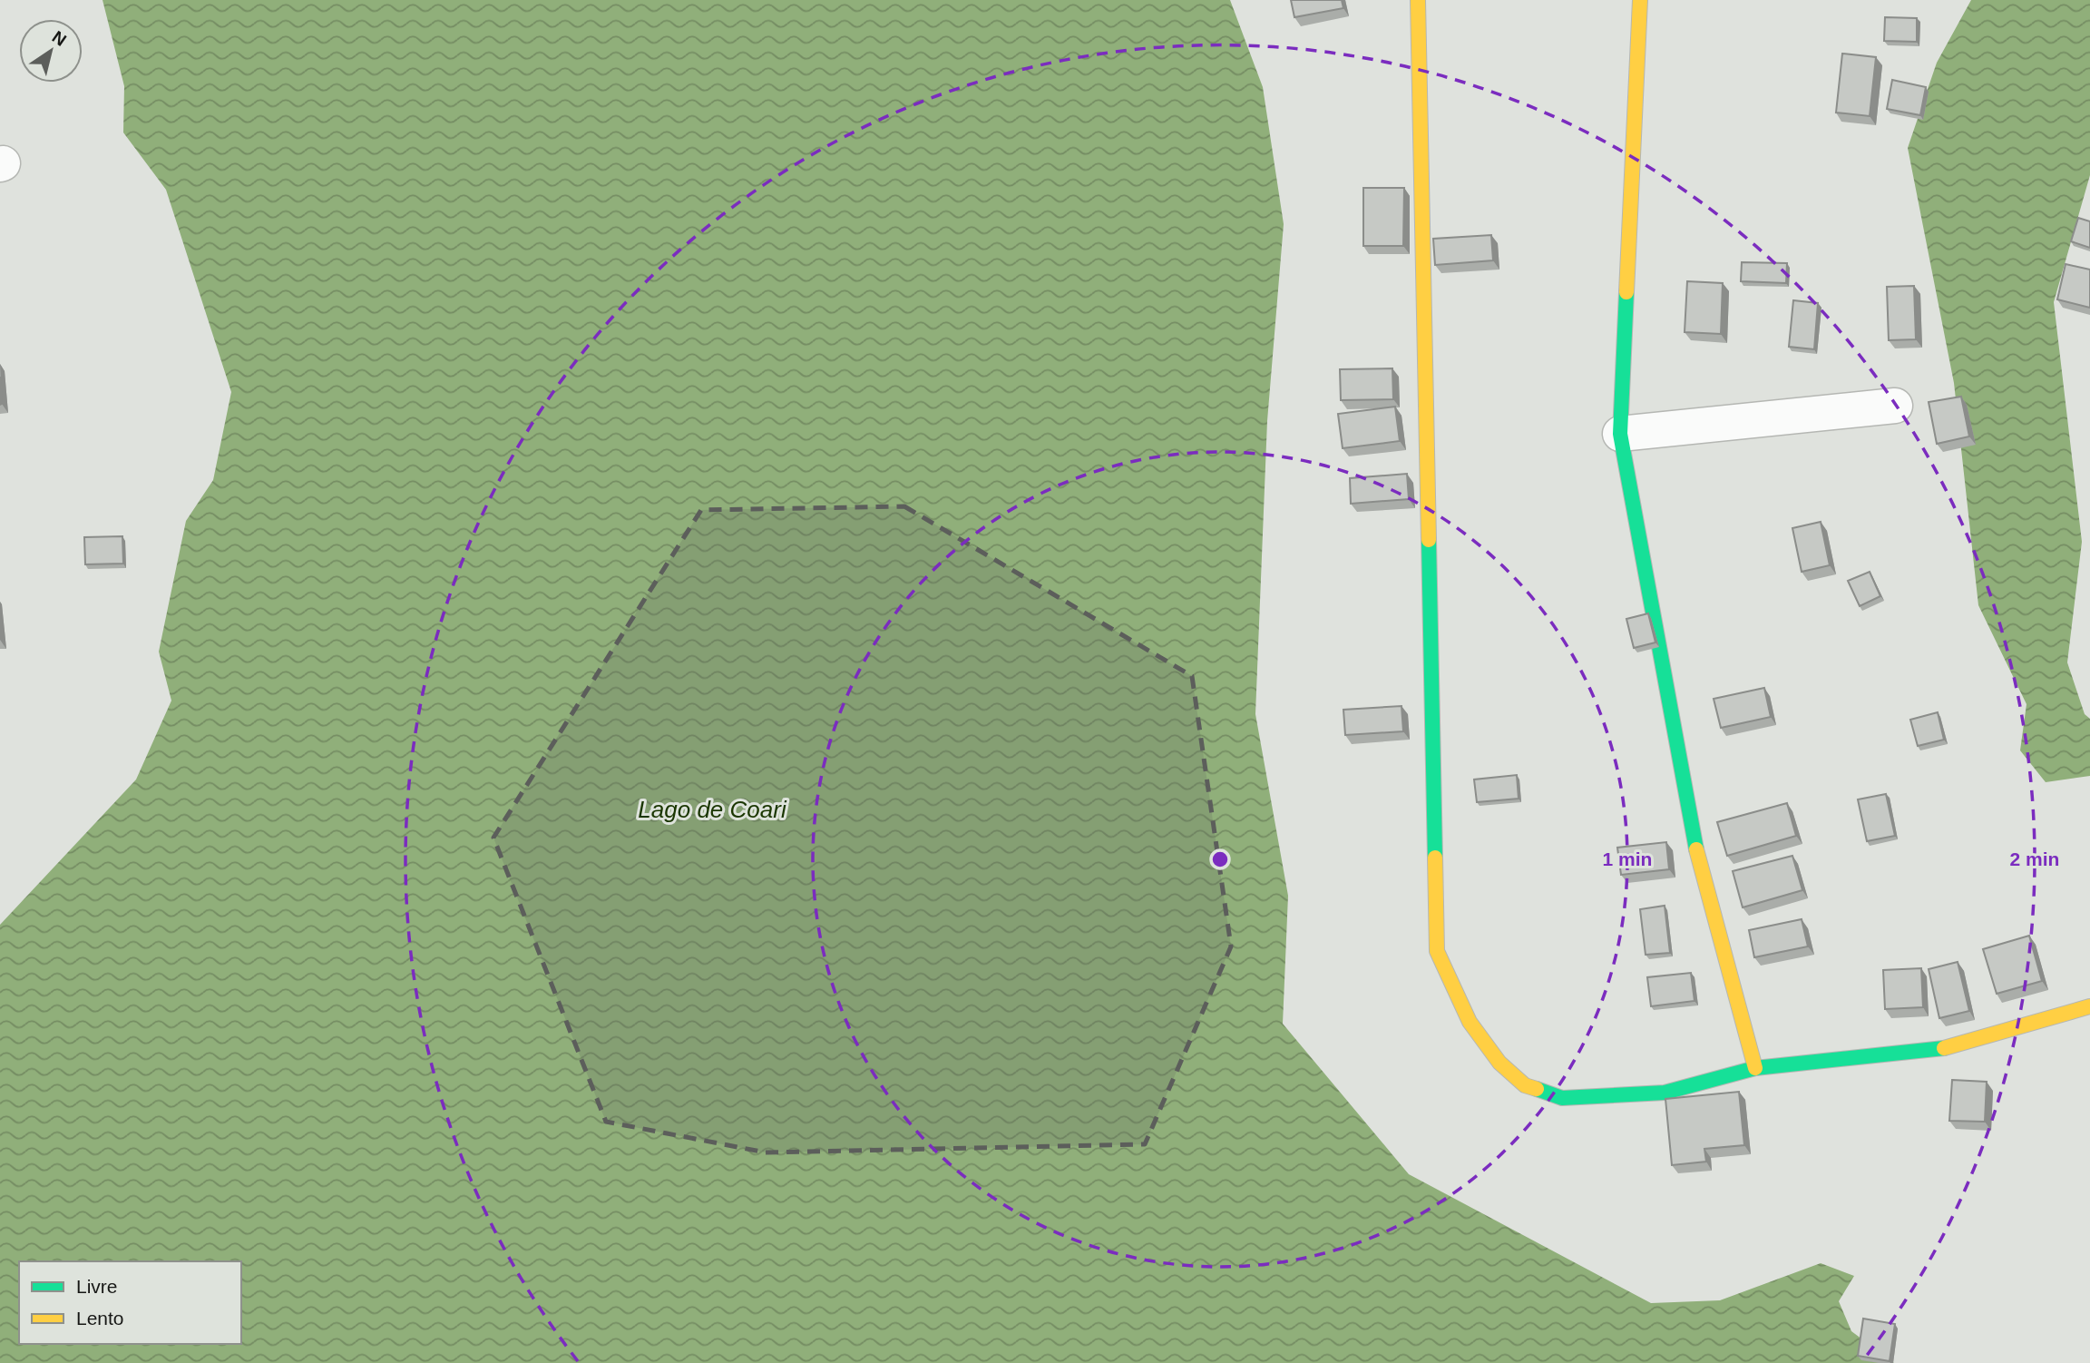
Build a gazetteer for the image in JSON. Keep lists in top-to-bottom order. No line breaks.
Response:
{"water":["Lago de Coari"],"legend":["Livre","Lento"],"north":"top right","rings":["1 min","2 min"]}
